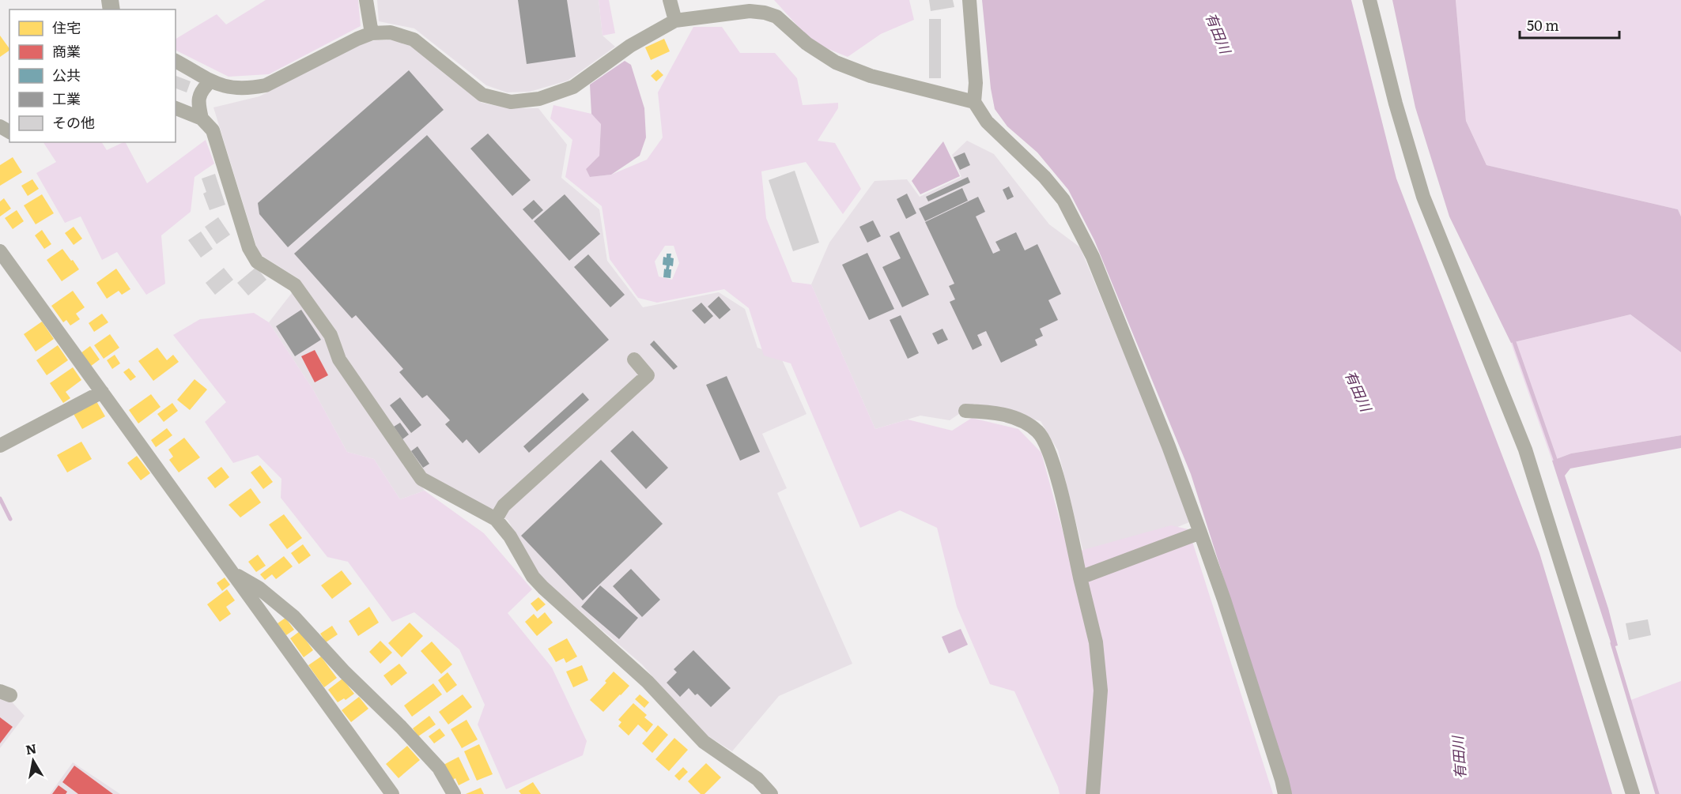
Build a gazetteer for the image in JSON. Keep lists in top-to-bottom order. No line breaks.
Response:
{"water":["有田川"],"legend":["住宅","商業","公共","工業","その他"],"scale_bar":"50 m","north":"top"}
